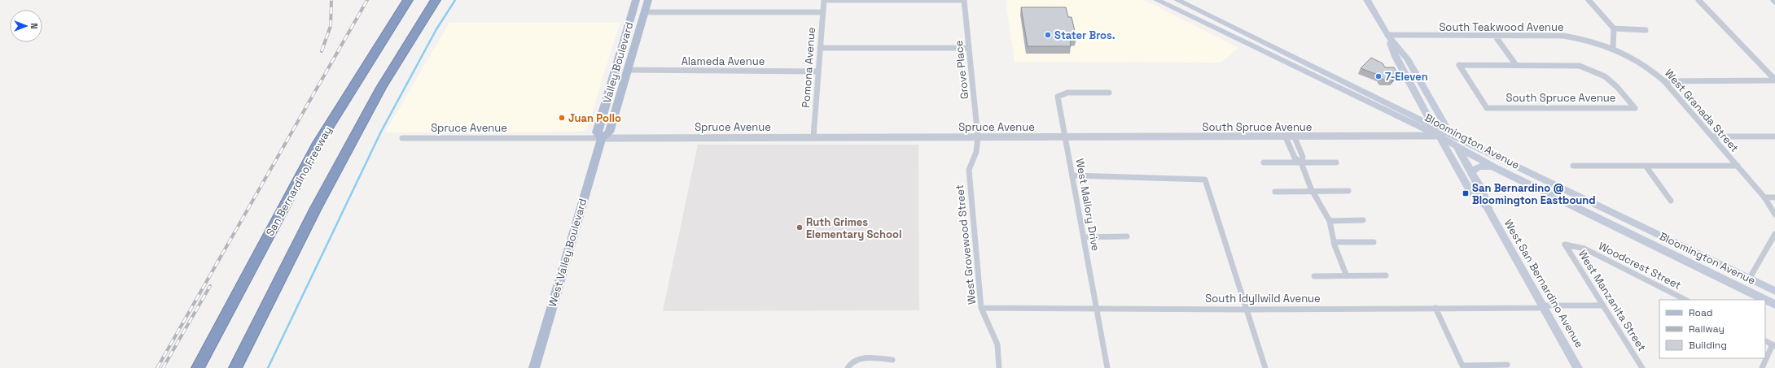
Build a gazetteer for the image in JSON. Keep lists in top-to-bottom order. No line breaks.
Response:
{"streets":{"highway":["San Bernardino Freeway"],"main road":["Valley Boulevard","Bloomington Avenue","West Valley Boulevard","West San Bernardino Avenue"],"street":["South Teakwood Avenue","Alameda Avenue","Pomona Avenue","Grove Place","South Spruce Avenue","West Granada Street","Spruce Avenue","West Mallory Drive","West Grovewood Street","Woodcrest Street","South Idyllwild Avenue","West Manzanita Street"]},"crossings":[["South Teakwood Avenue","West Granada Street"],["South Teakwood Avenue","West San Bernardino Avenue"],["Alameda Avenue","Valley Boulevard"],["Alameda Avenue","Pomona Avenue"],["Valley Boulevard","Spruce Avenue"],["Valley Boulevard","West Valley Boulevard"],["Pomona Avenue","Spruce Avenue"],["Grove Place","Spruce Avenue"],["Grove Place","West Grovewood Street"],["South Spruce Avenue","Spruce Avenue"],["South Spruce Avenue","Bloomington Avenue"],["South Spruce Avenue","West Mallory Drive"],["South Spruce Avenue","West San Bernardino Avenue"],["Spruce Avenue","West Mallory Drive"],["Spruce Avenue","West Grovewood Street"],["Spruce Avenue","West Valley Boulevard"],["Bloomington Avenue","West San Bernardino Avenue"],["West Mallory Drive","South Idyllwild Avenue"],["West Grovewood Street","South Idyllwild Avenue"],["Woodcrest Street","West Manzanita Street"],["West San Bernardino Avenue","South Idyllwild Avenue"],["South Idyllwild Avenue","West Manzanita Street"]],"places":{"other":["Stater Bros.","7-Eleven","Juan Pollo","Ruth Grimes Elementary School"],"transit":["San Bernardino @ Bloomington Eastbound"]},"legend":["Road","Railway","Building"],"north":"right"}
